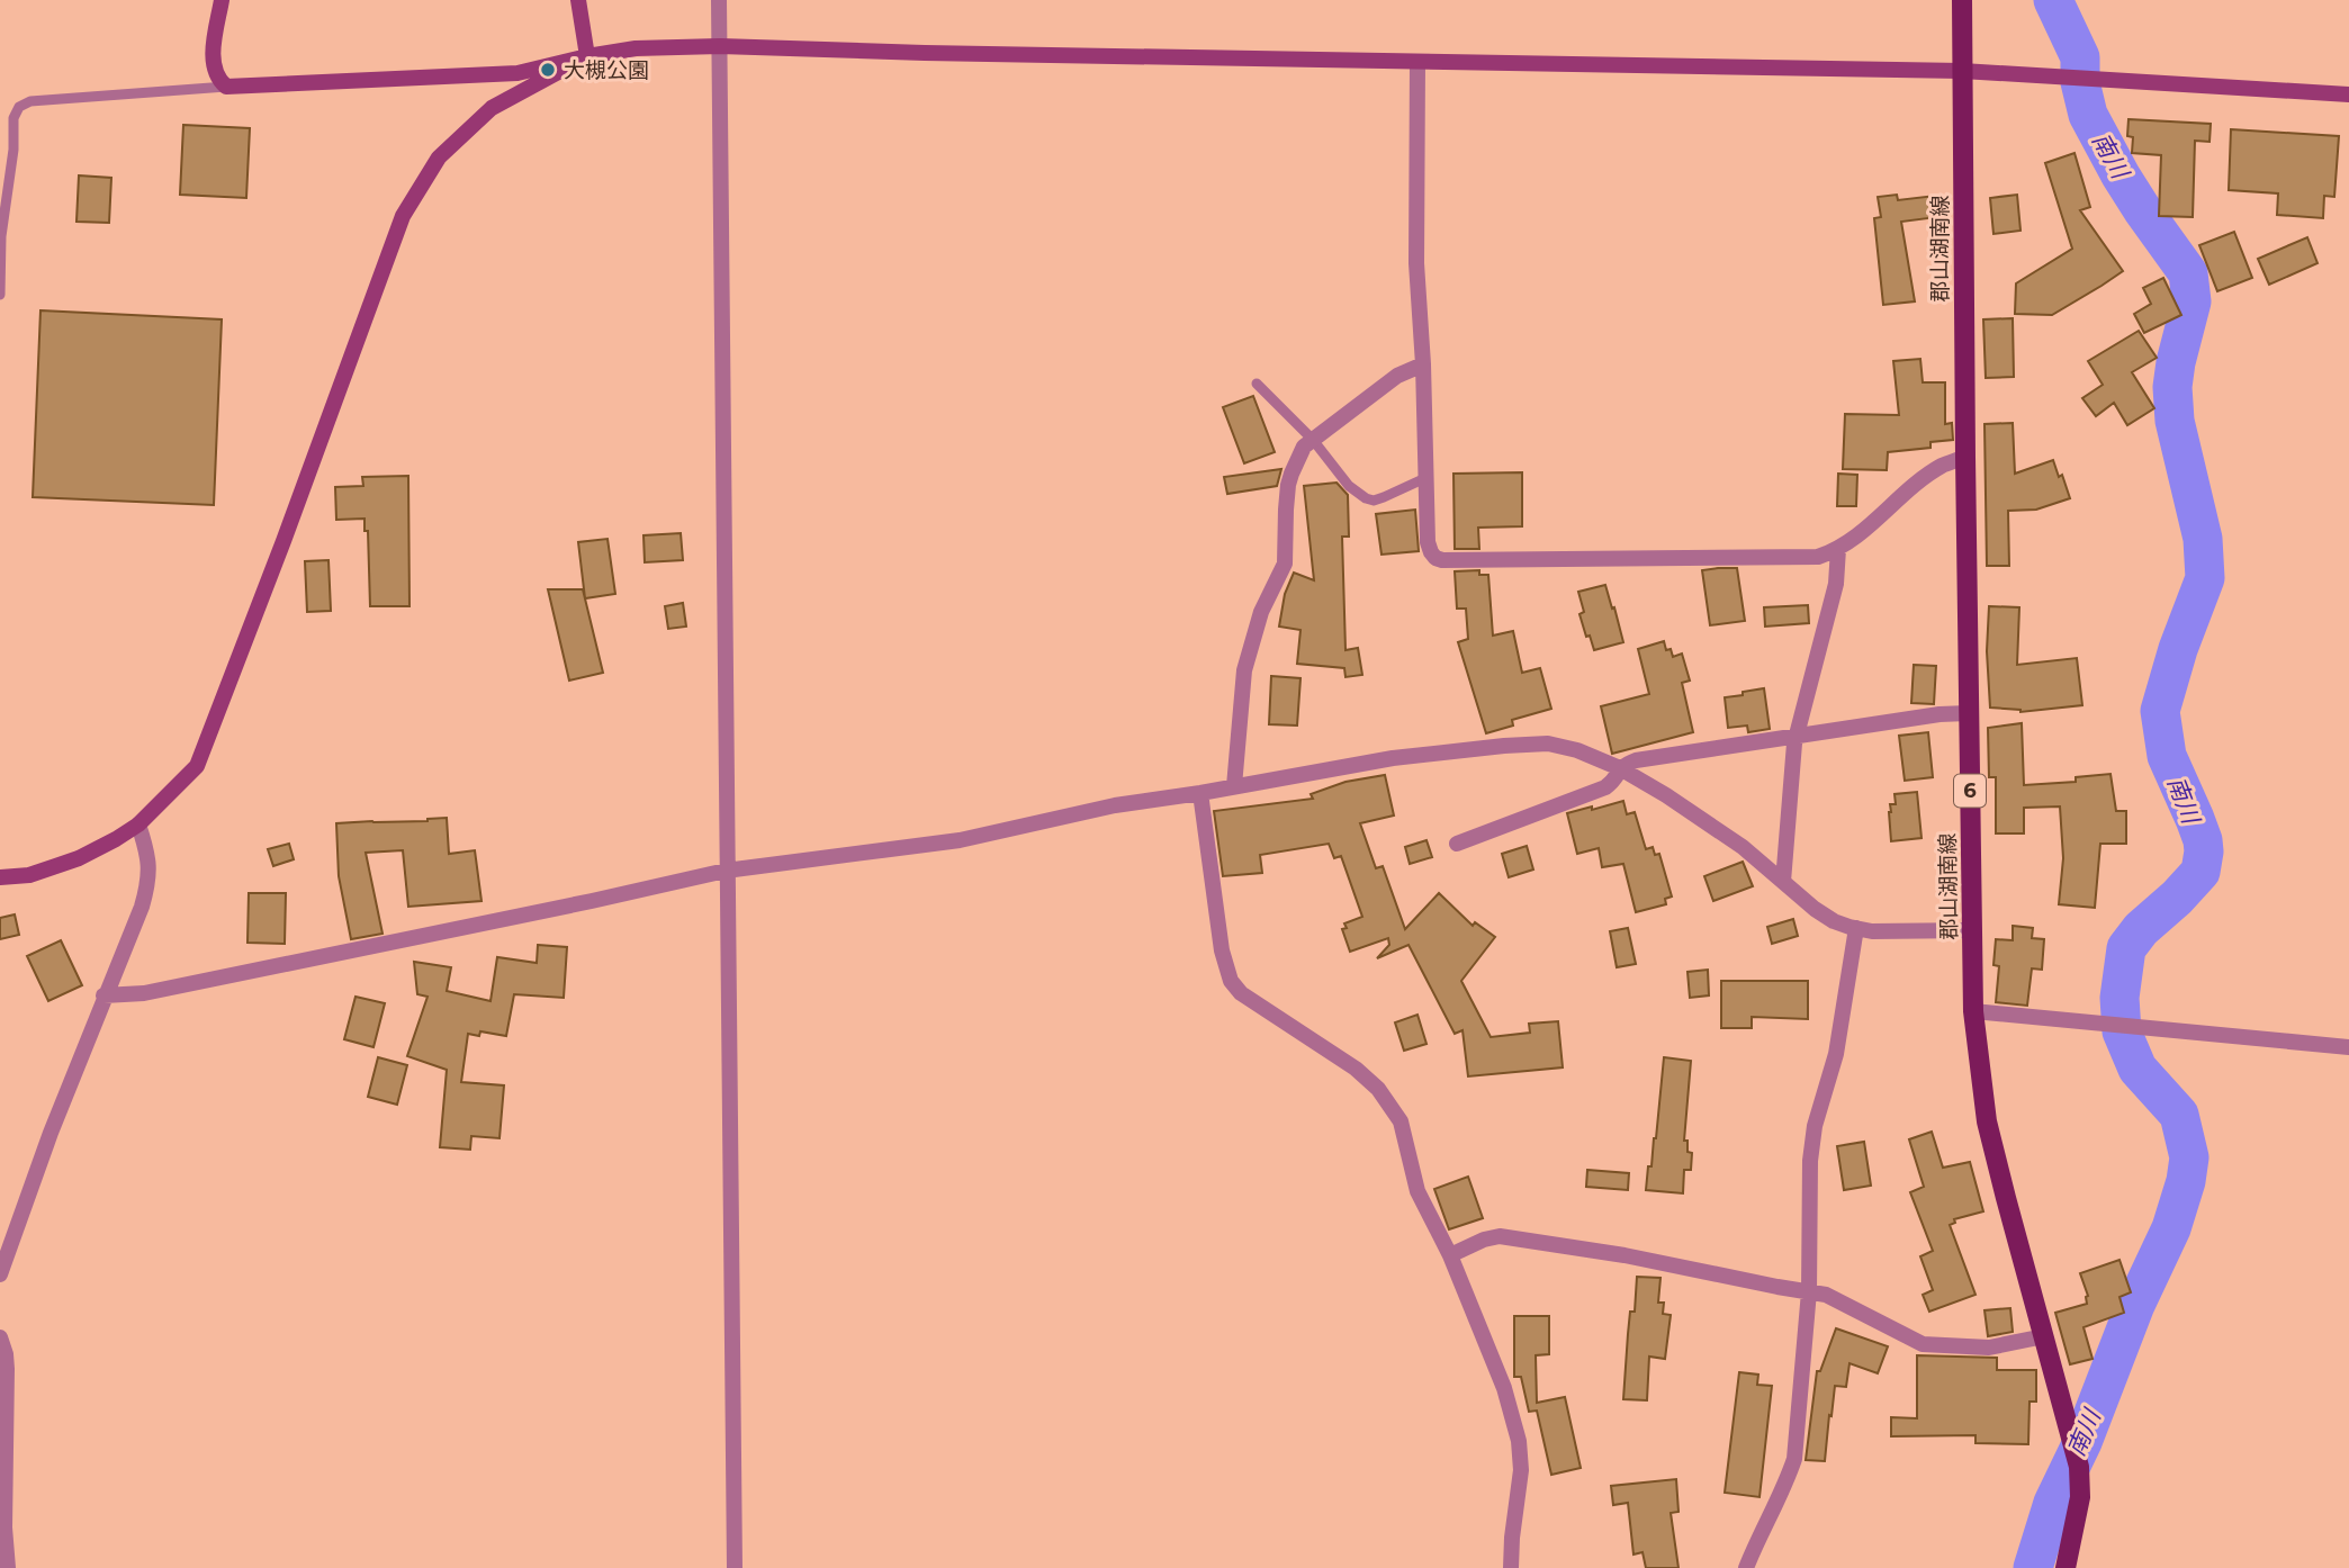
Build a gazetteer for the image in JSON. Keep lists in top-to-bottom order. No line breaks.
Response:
{"streets":{"main road":["郡山湖南線","6"]},"water":["南川"],"places":["大槻公園"]}
